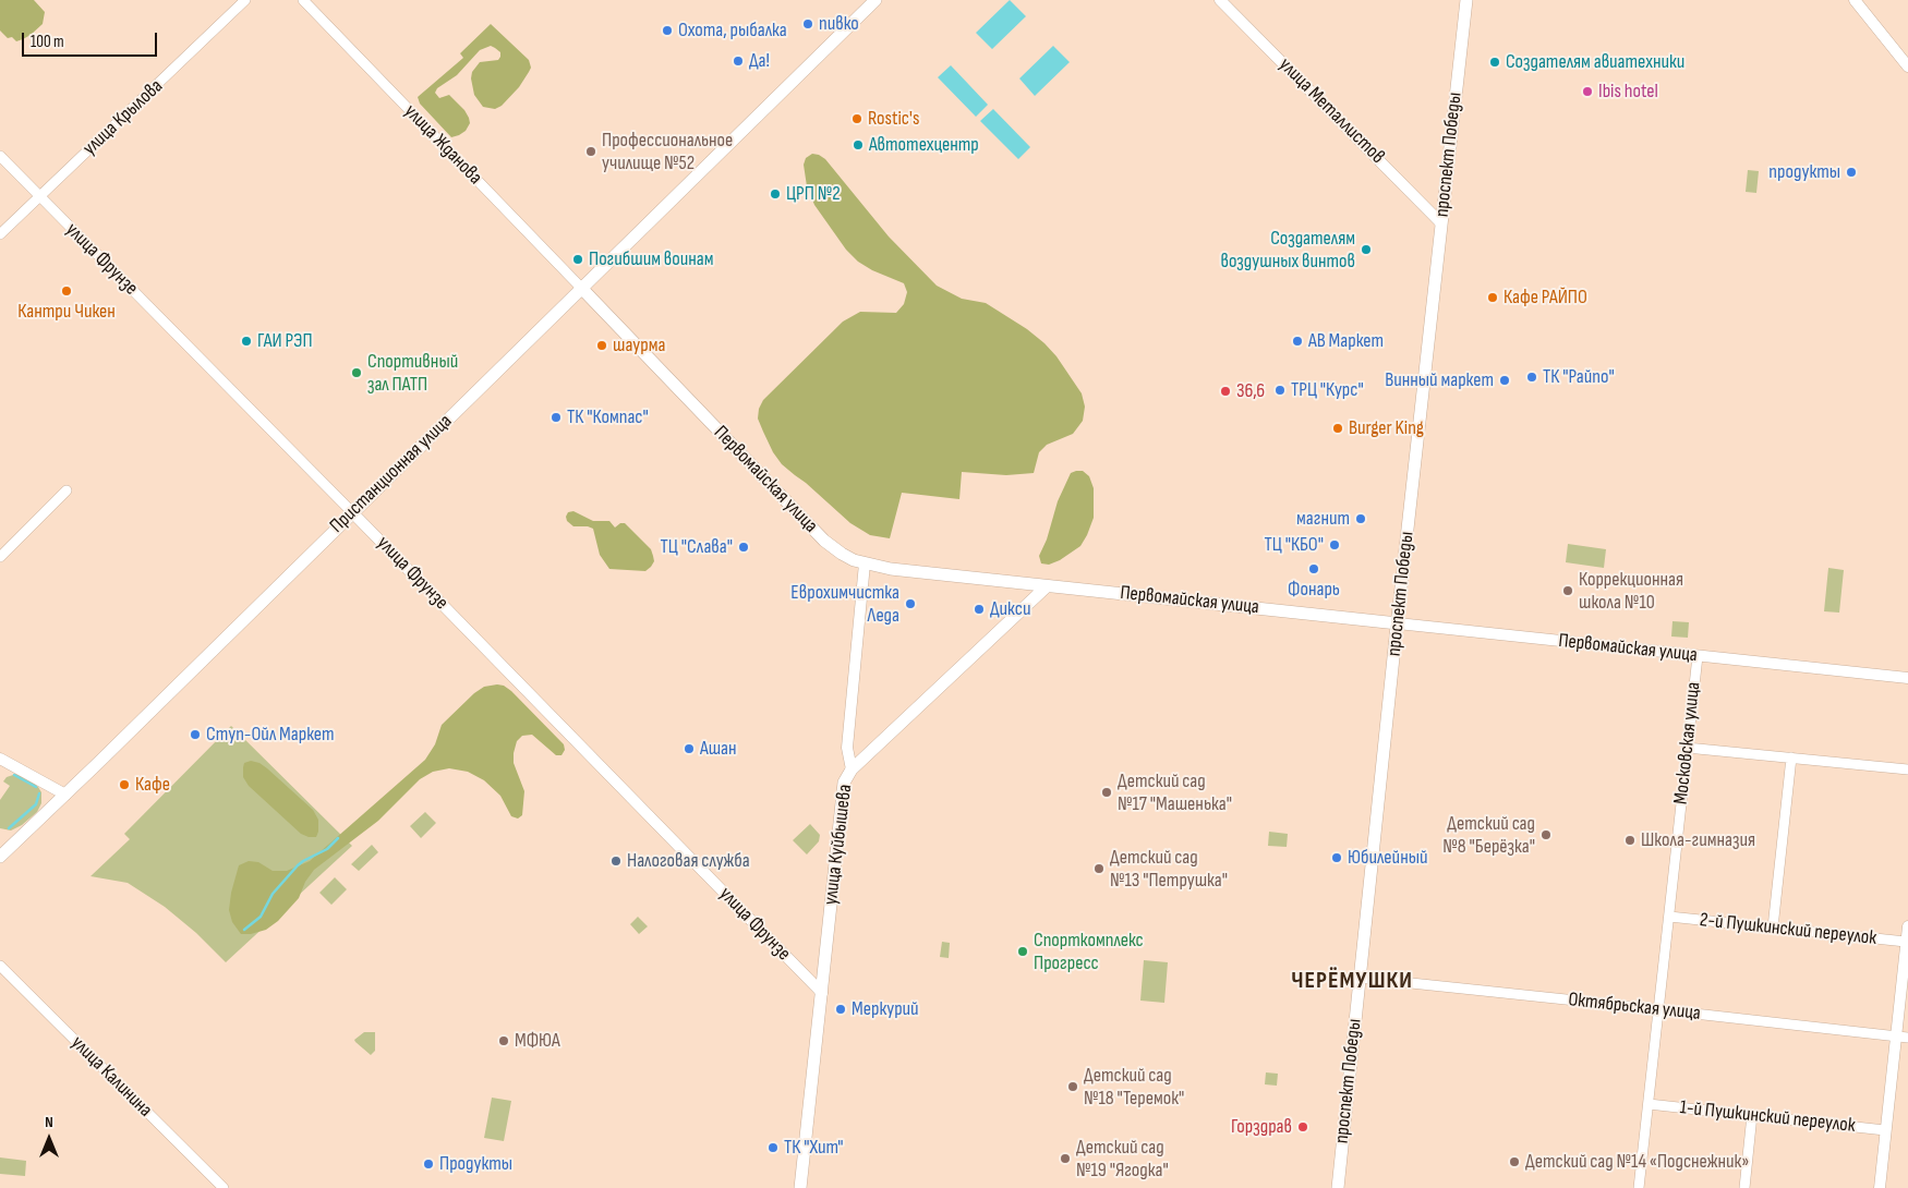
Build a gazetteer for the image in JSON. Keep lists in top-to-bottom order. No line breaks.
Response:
{"streets":{"main road":["проспект Победы","Пристанционная улица","Первомайская улица","улица Куйбышева"],"street":["улица Металлистов","улица Крылова","улица Жданова","улица Фрунзе","Московская улица","2-й Пушкинский переулок","Октябрьская улица","улица Калинина","1-й Пушкинский переулок"]},"crossings":[["улица Металлистов","проспект Победы"],["улица Крылова","улица Фрунзе"],["улица Жданова","Пристанционная улица"],["улица Жданова","Первомайская улица"],["проспект Победы","Первомайская улица"],["проспект Победы","Октябрьская улица"],["улица Фрунзе","Пристанционная улица"],["улица Фрунзе","улица Куйбышева"],["Пристанционная улица","Первомайская улица"],["Первомайская улица","Московская улица"],["Первомайская улица","улица Куйбышева"],["Московская улица","2-й Пушкинский переулок"],["Московская улица","Октябрьская улица"],["Московская улица","1-й Пушкинский переулок"]],"districts":["ЧЕРЁМУШКИ"],"places":["пивко","Охота, рыбалка","Да!","Создателям авиатехники","Ibis hotel","Rostic's","Автотехцентр","Профессиональное училище №52","продукты","ЦРП №2","Создателям воздушных винтов","Погибшим воинам","Кантри Чикен","Кафе РАЙПО","ГАИ РЭП","АВ Маркет","шаурма","Спортивный зал ПАТП","ТК \"Райпо\"","Винный маркет","ТРЦ \"Курс\"","36,6","ТК \"Компас\"","Burger King","магнит","ТЦ \"КБО\"","ТЦ \"Слава\"","Фонарь","Коррекционная школа №10","Еврохимчистка Леда","Дикси","Ступ-Ойл Маркет","Ашан","Кафе","Детский сад №17 \"Машенька\"","Детский сад №8 \"Берёзка\"","Школа-гимназия","Юбилейный","Налоговая служба","Детский сад №13 \"Петрушка\"","Спорткомплекс Прогресс","Меркурий","МФЮА","Детский сад №18 \"Теремок\"","Горздрав","ТК \"Хит\"","Детский сад №19 \"Ягодка\"","Детский сад №14 «Подснежник»","Продукты"],"scale_bar":"100 m","north":"top"}
